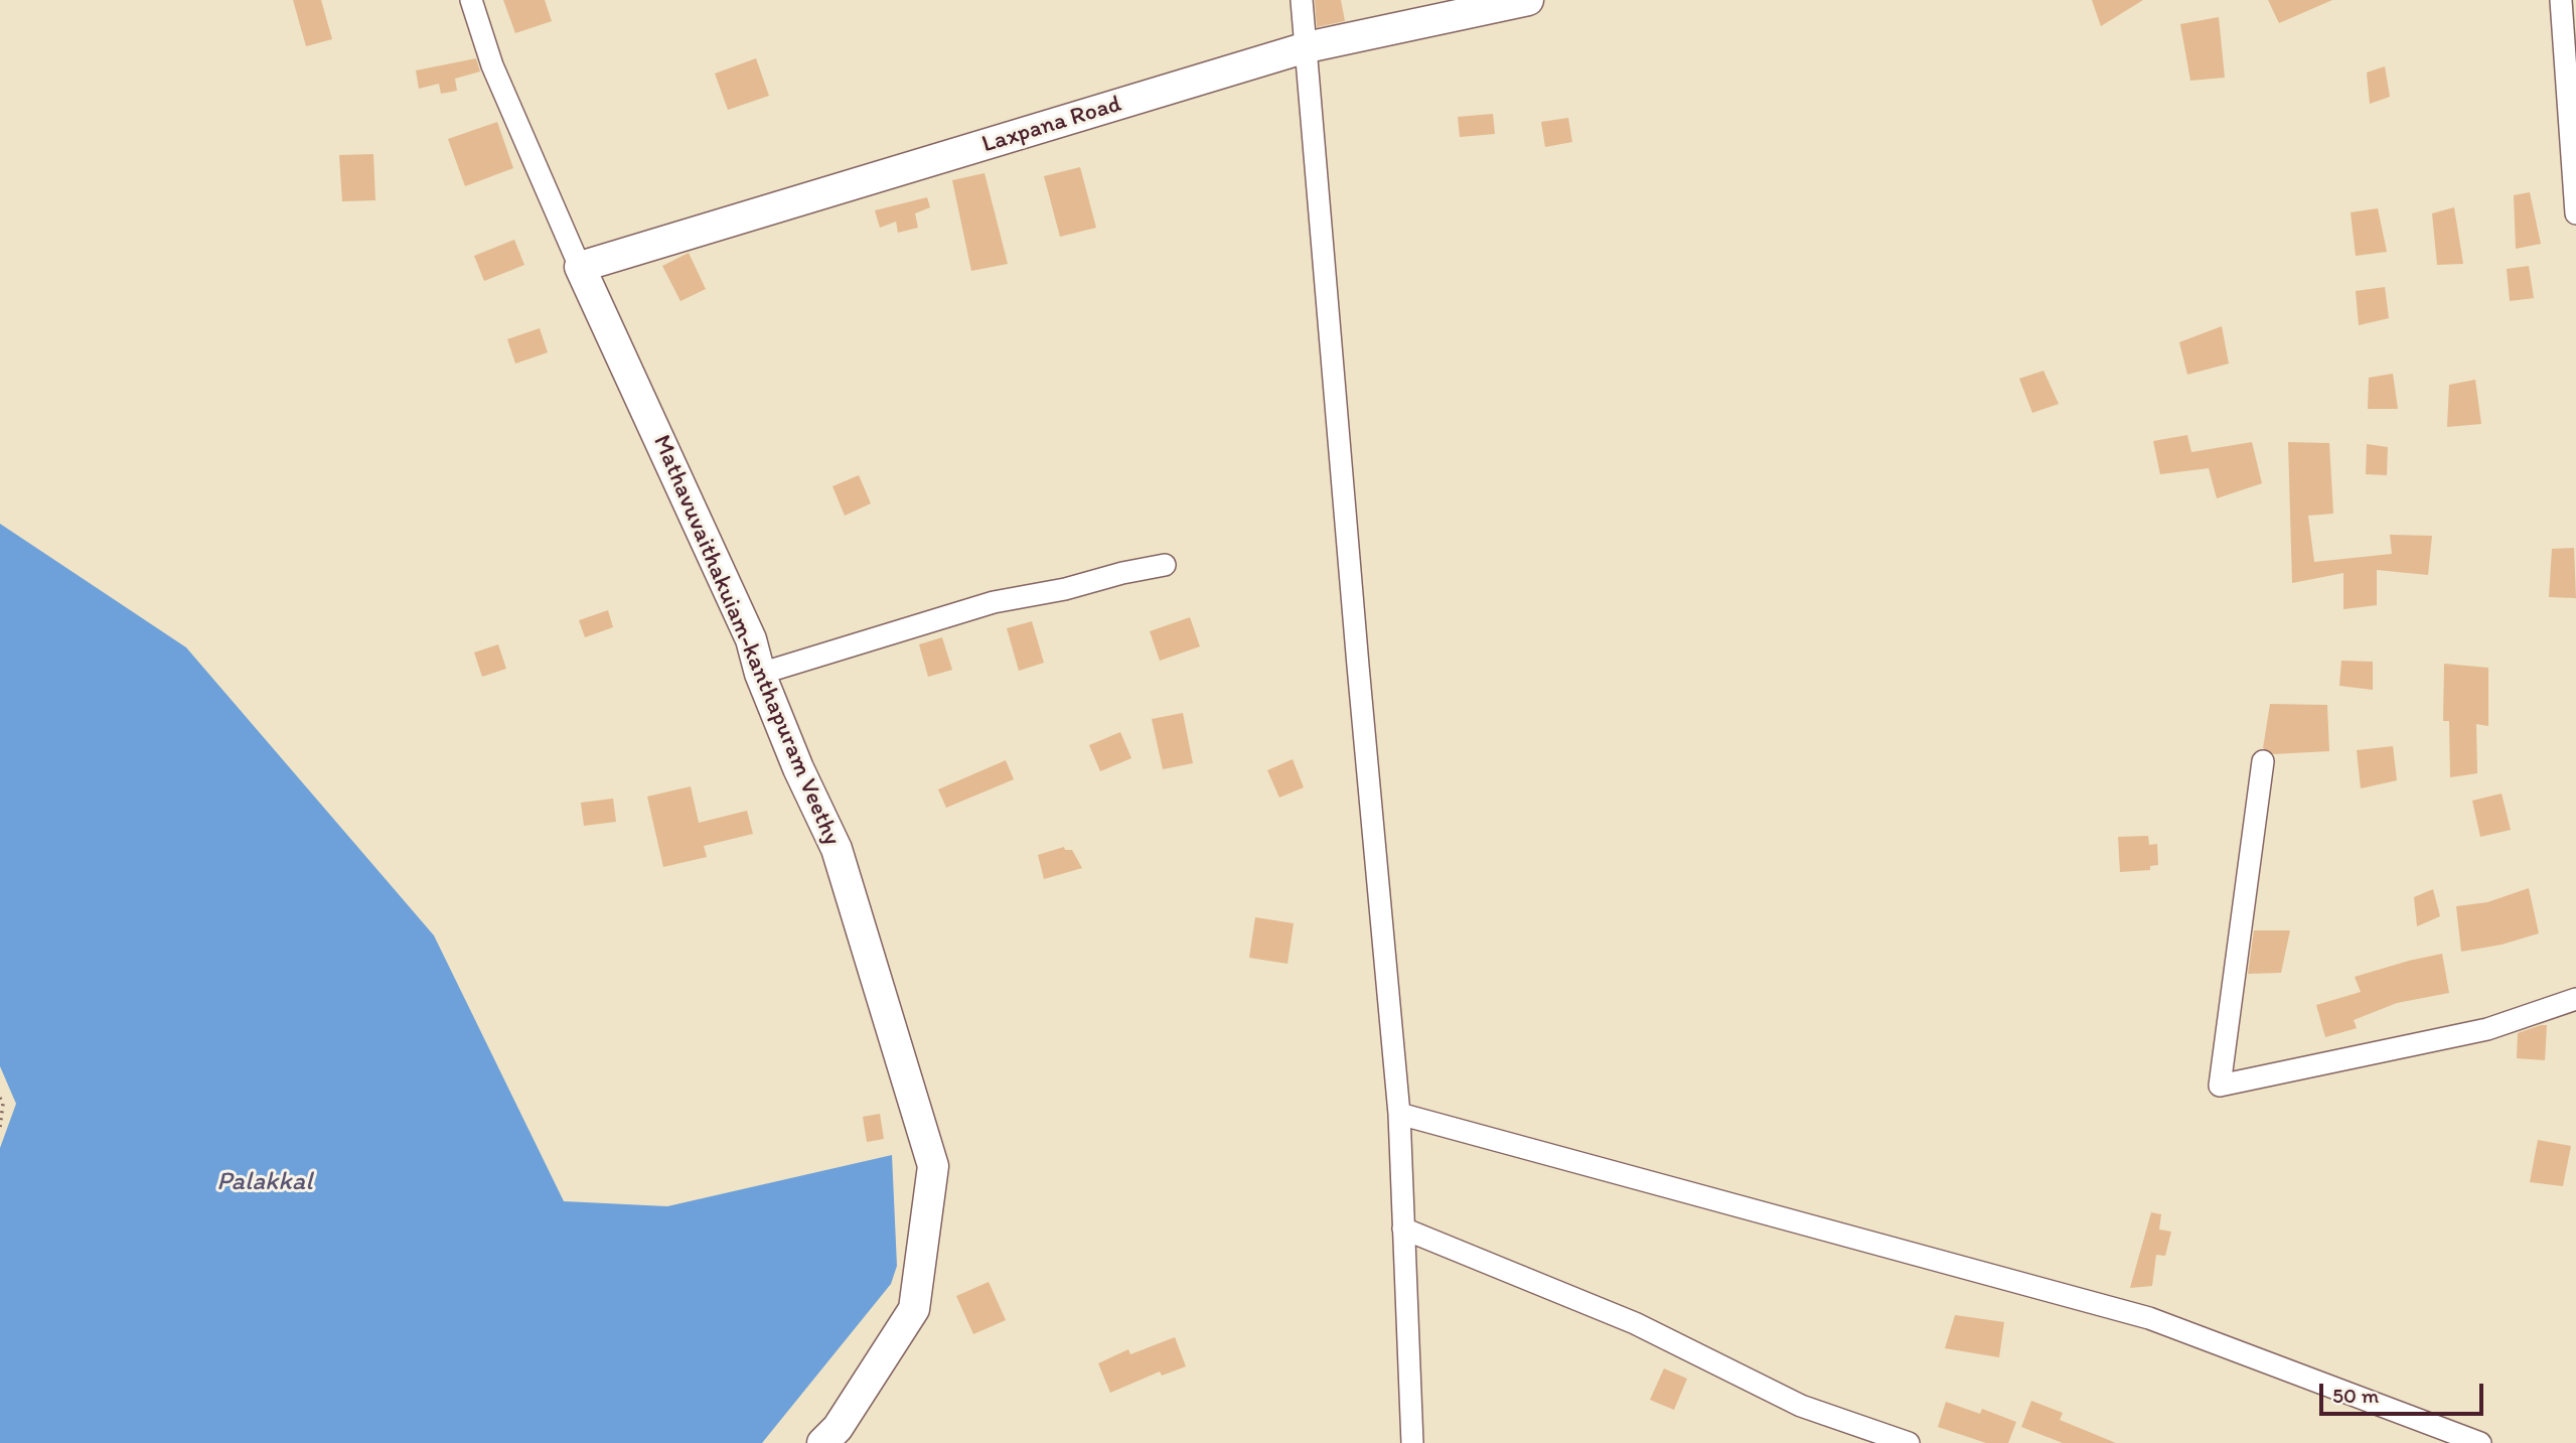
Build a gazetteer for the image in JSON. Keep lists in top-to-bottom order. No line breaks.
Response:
{"streets":{"street":["Laxpana Road","Mathavuvaithakuiam-kanthapuram Veethy"]},"crossings":[["Laxpana Road","Mathavuvaithakuiam-kanthapuram Veethy"]],"water":["Palakkal"],"scale_bar":"50 m"}
